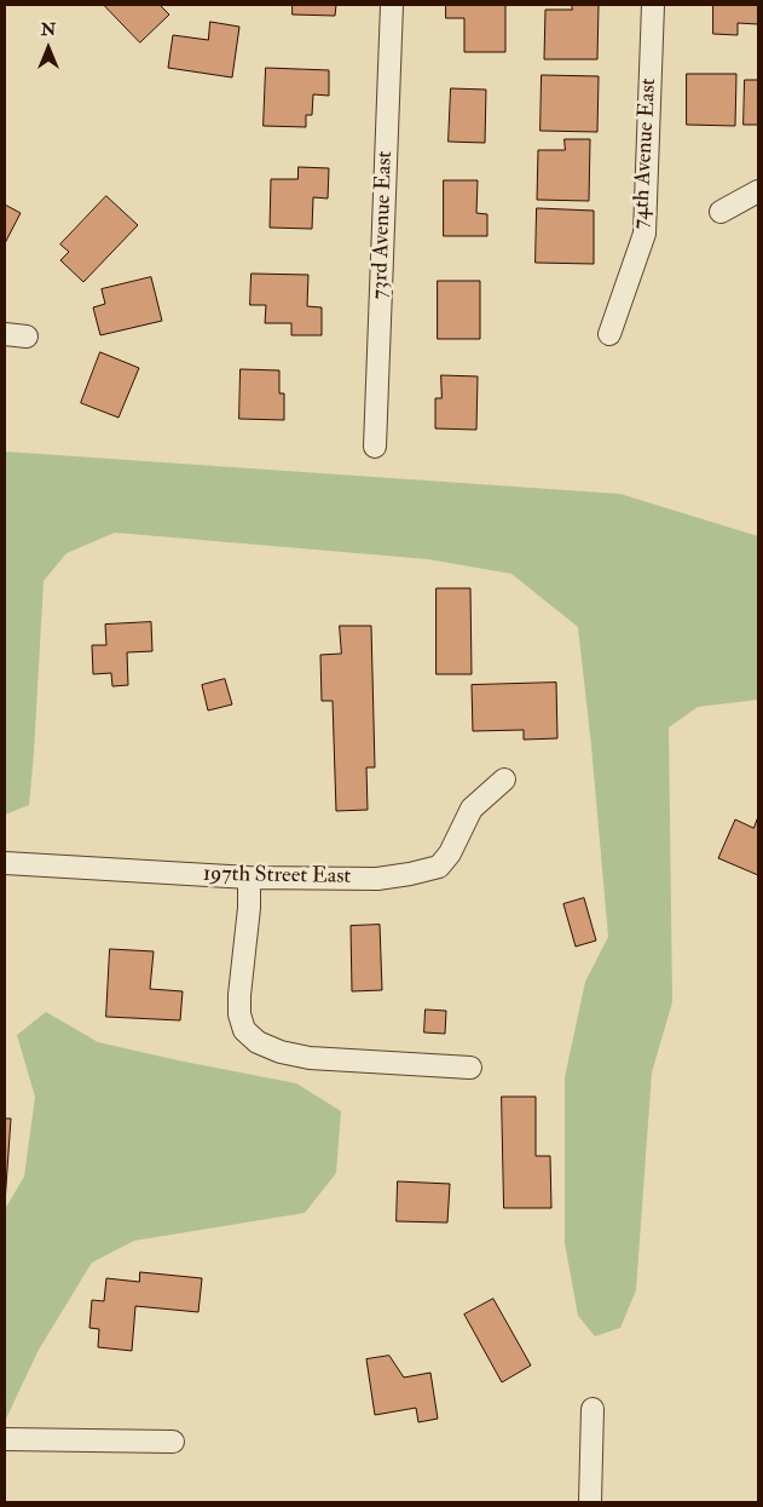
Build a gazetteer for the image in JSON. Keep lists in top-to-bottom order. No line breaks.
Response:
{"streets":{"street":["74th Avenue East","73rd Avenue East","197th Street East"]},"north":"top"}
